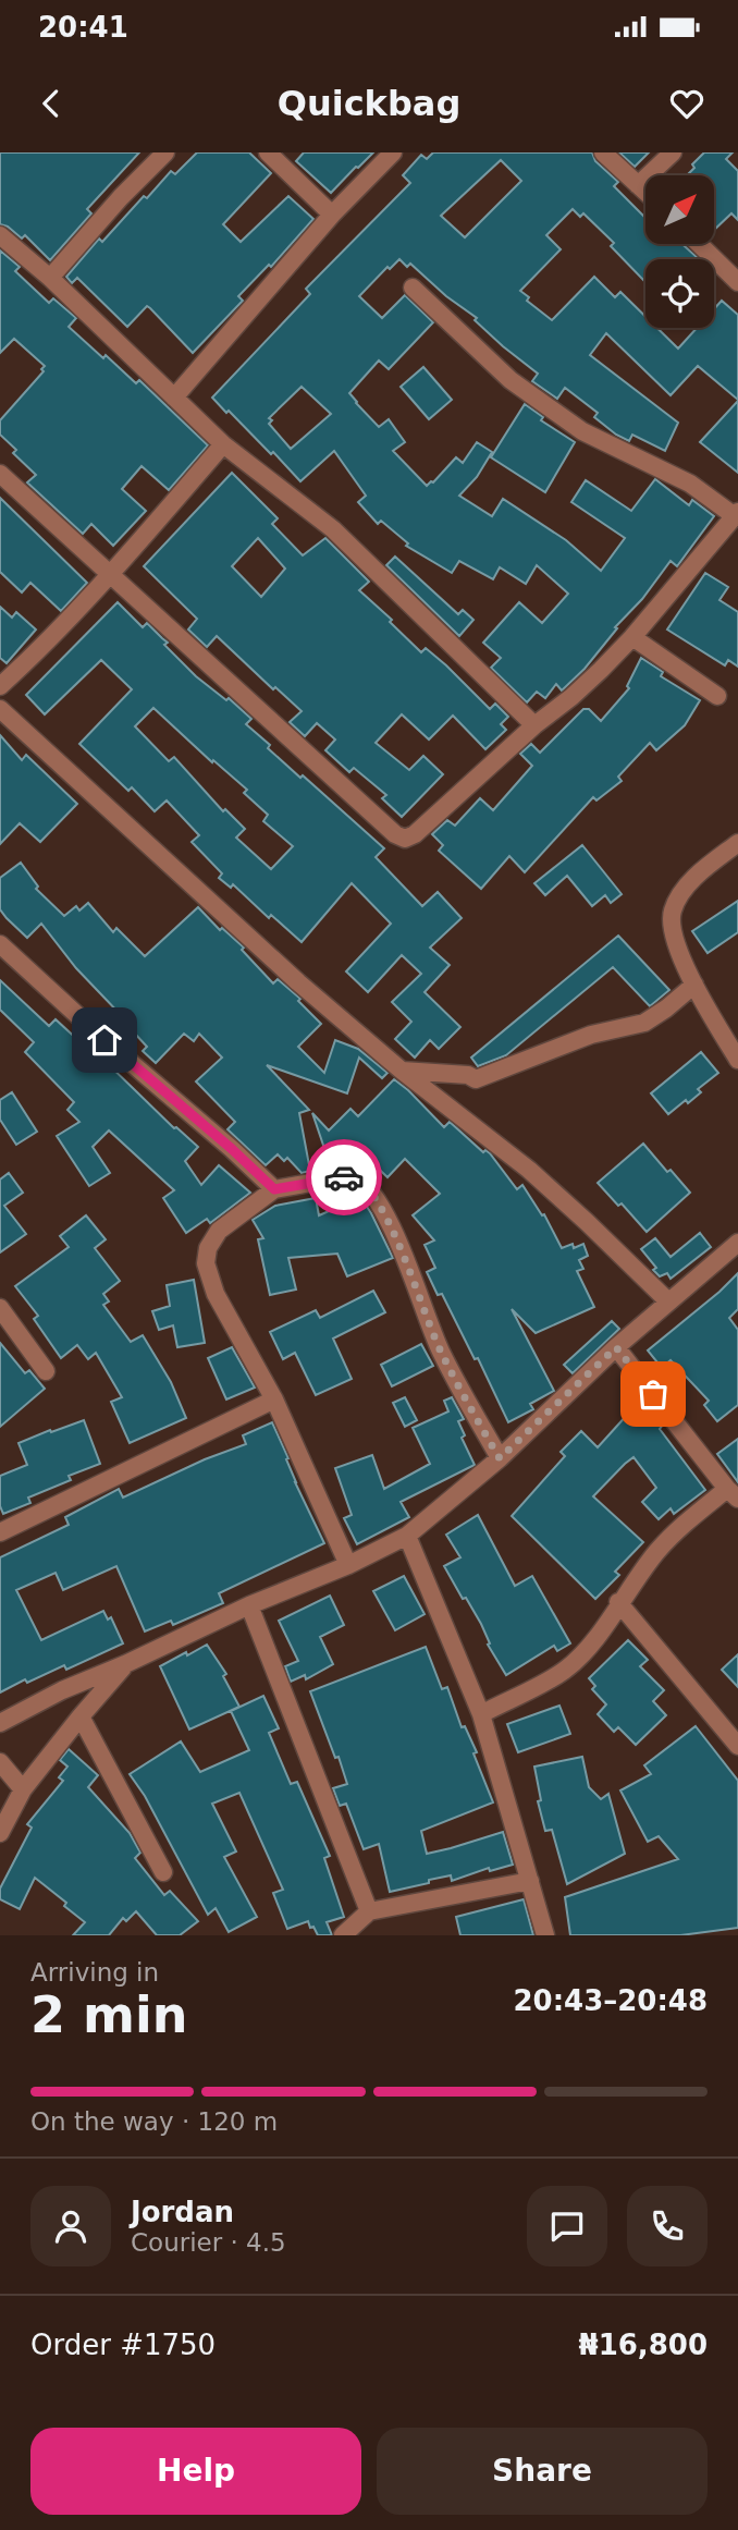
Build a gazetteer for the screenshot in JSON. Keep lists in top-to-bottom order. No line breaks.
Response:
{"north":"top right","page":{"status":"20:41","header":"Quickbag","heading":["2 min","Arriving in","20:43–20:48"],"panel":["Jordan","Courier · 4.5","Order #1750","₦16,800"],"bar":"On the way · 120 m","buttons":["Help","Share"]}}
